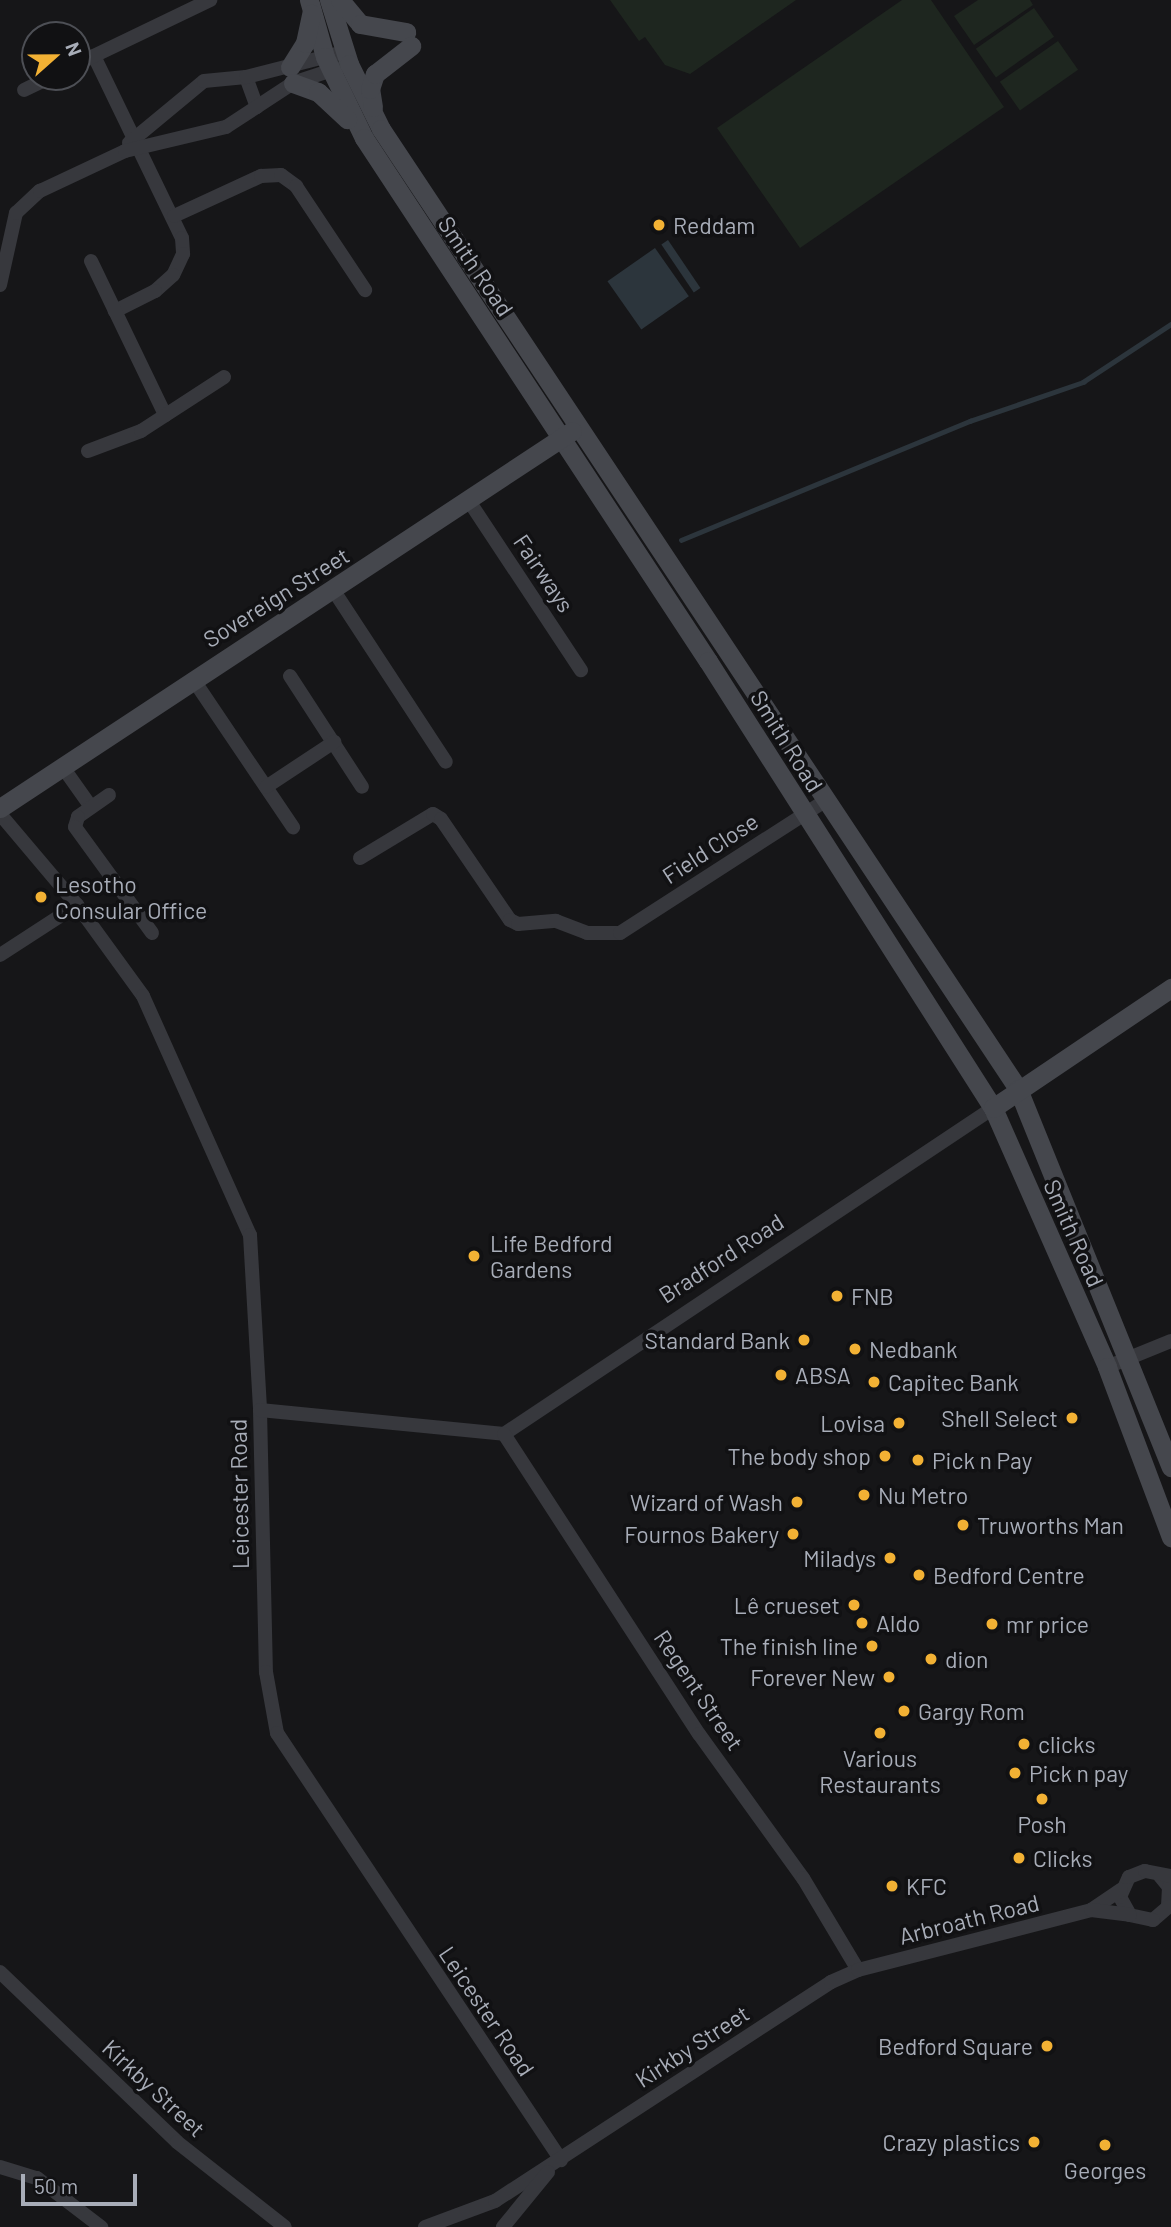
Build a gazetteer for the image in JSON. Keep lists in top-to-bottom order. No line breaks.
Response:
{"streets":{"main road":["Smith Road","Sovereign Street","Bradford Road"],"street":["Fairways","Field Close","Leicester Road","Regent Street","Arbroath Road","Kirkby Street"]},"crossings":[["Smith Road","Sovereign Street"],["Smith Road","Field Close"],["Smith Road","Bradford Road"],["Fairways","Sovereign Street"],["Bradford Road","Regent Street"],["Leicester Road","Kirkby Street"],["Regent Street","Arbroath Road"],["Regent Street","Kirkby Street"],["Arbroath Road","Kirkby Street"]],"places":["Reddam","Lesotho Consular Office","Life Bedford Gardens","FNB","Standard Bank","Nedbank","ABSA","Capitec Bank","Shell Select","Lovisa","The body shop","Pick n Pay","Nu Metro","Wizard of Wash","Truworths Man","Fournos Bakery","Miladys","Bedford Centre","Lê crueset","Aldo","mr price","The finish line","dion","Forever New","Gargy Rom","Various Restaurants","clicks","Pick n pay","Posh","Clicks","KFC","Bedford Square","Crazy plastics","Georges"],"scale_bar":"50 m","north":"right"}
